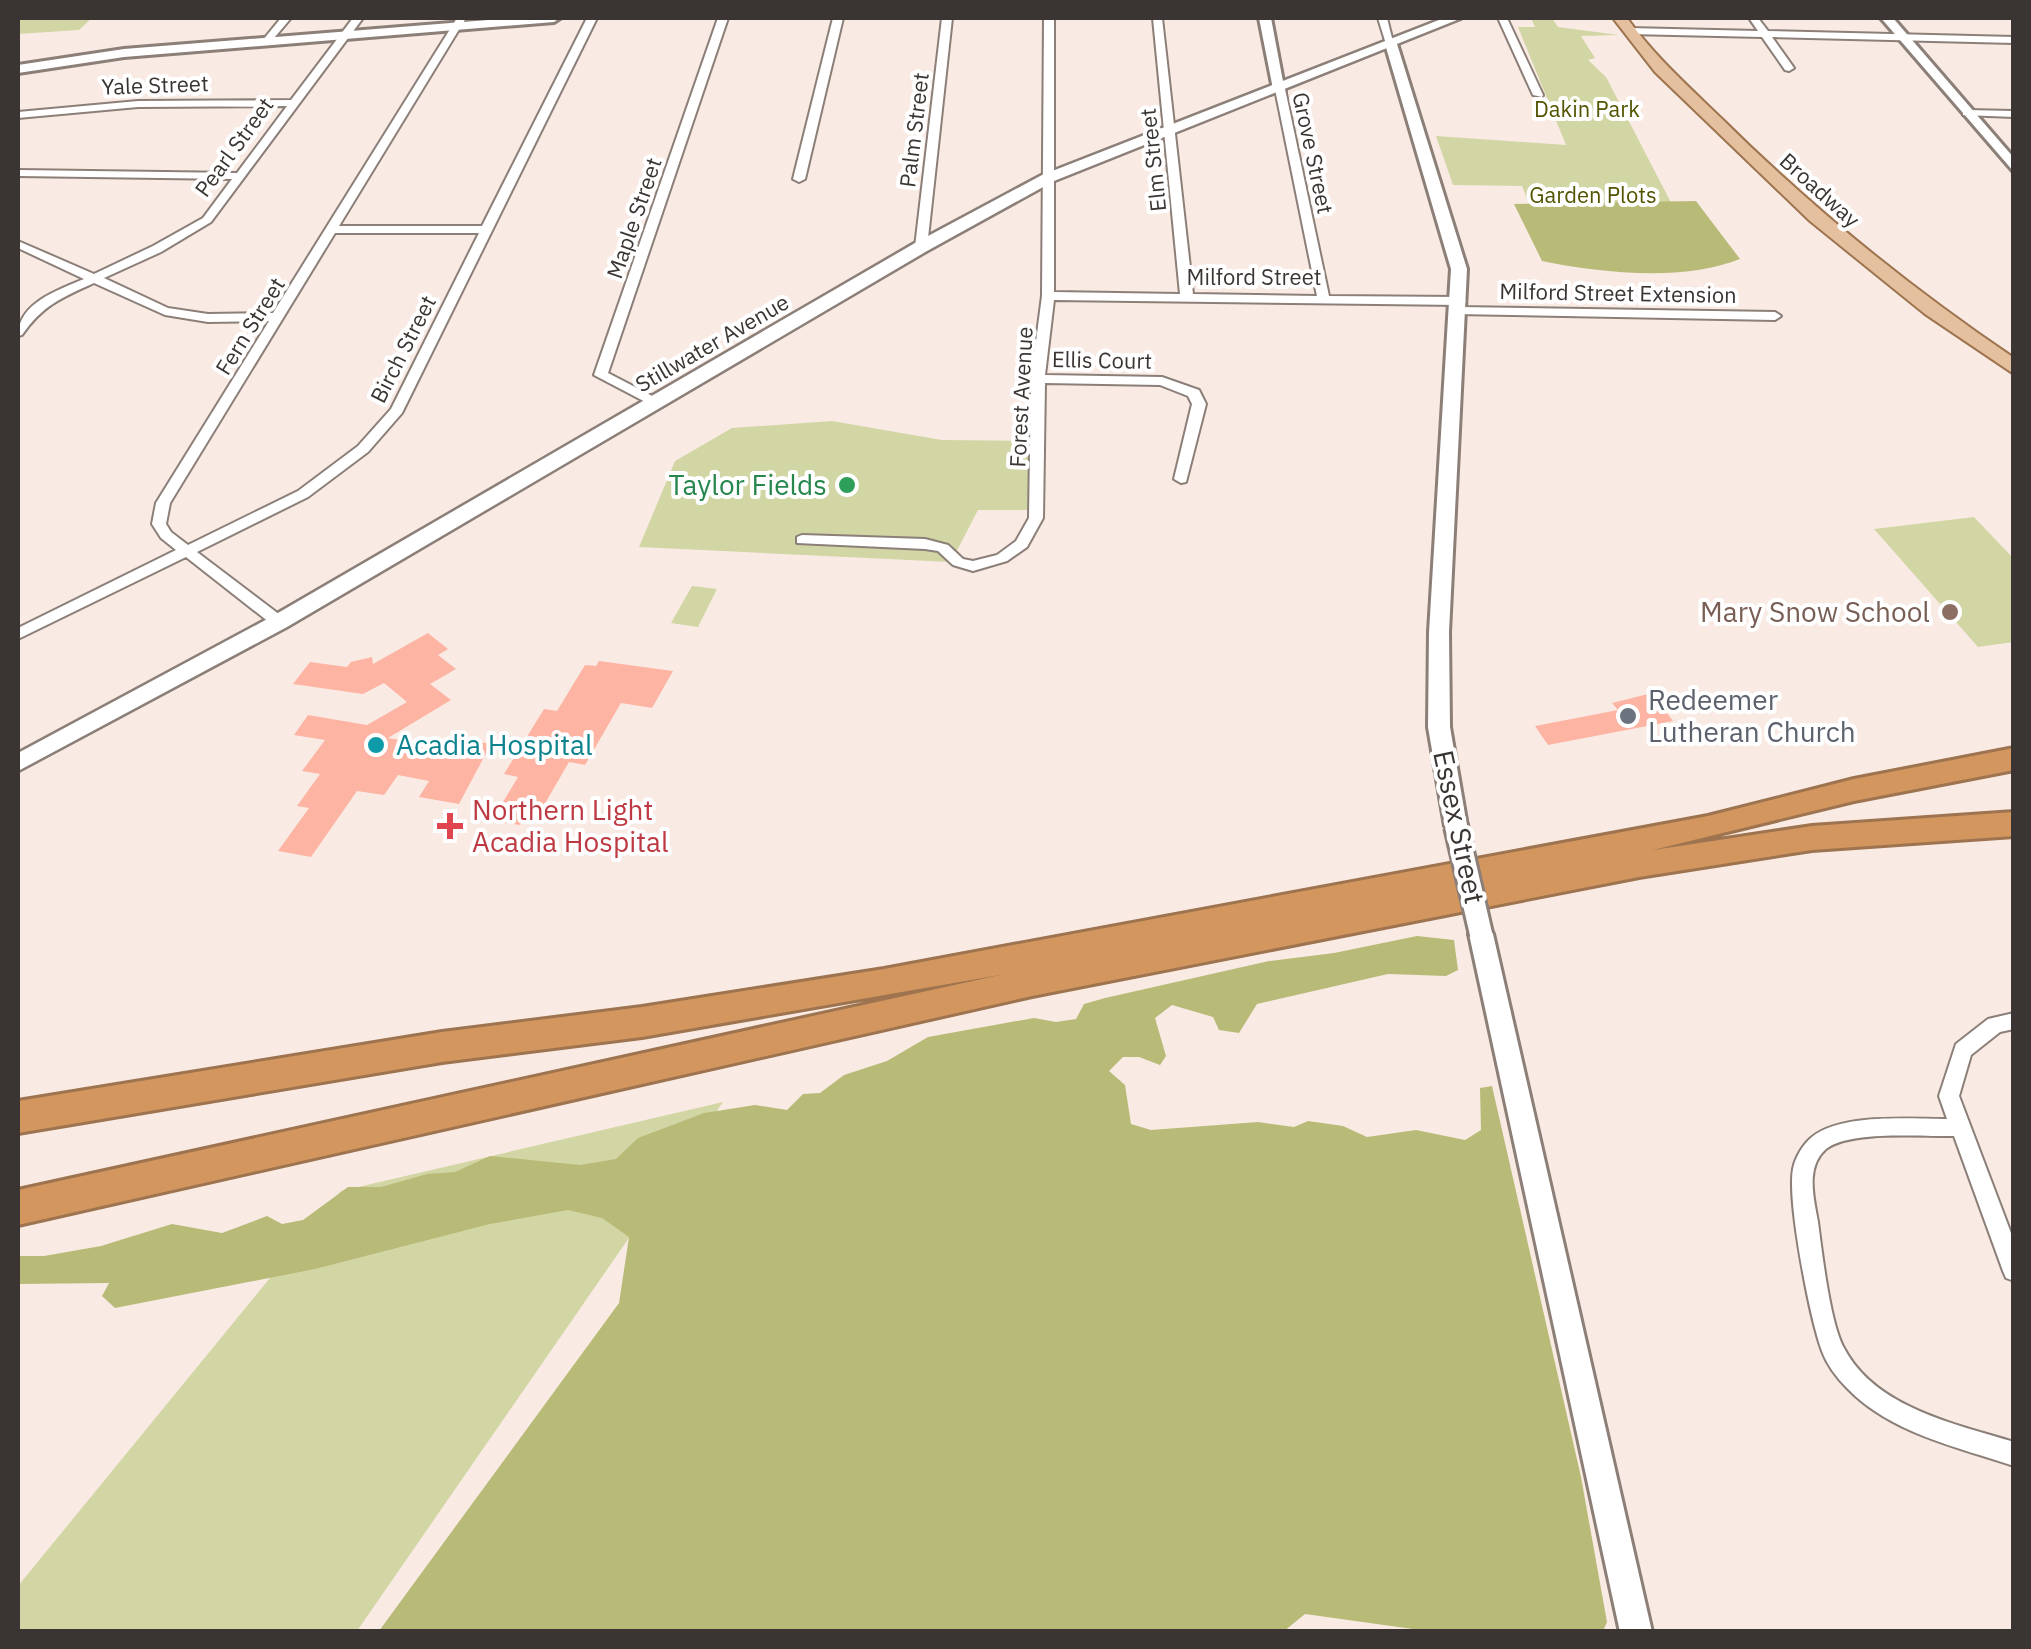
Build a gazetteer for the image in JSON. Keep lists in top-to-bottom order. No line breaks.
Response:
{"streets":{"main road":["Broadway","Stillwater Avenue"],"street":["Yale Street","Palm Street","Pearl Street","Grove Street","Elm Street","Maple Street","Milford Street","Milford Street Extension","Fern Street","Birch Street","Ellis Court","Forest Avenue","Essex Street"]},"crossings":[["Yale Street","Pearl Street"],["Palm Street","Stillwater Avenue"],["Grove Street","Milford Street"],["Grove Street","Stillwater Avenue"],["Elm Street","Milford Street"],["Elm Street","Stillwater Avenue"],["Maple Street","Stillwater Avenue"],["Milford Street","Milford Street Extension"],["Milford Street","Forest Avenue"],["Milford Street","Essex Street"],["Milford Street Extension","Essex Street"],["Fern Street","Stillwater Avenue"],["Fern Street","Birch Street"],["Stillwater Avenue","Forest Avenue"],["Stillwater Avenue","Essex Street"],["Ellis Court","Forest Avenue"]],"parks":["Dakin Park","Garden Plots"],"places":{"other":["Taylor Fields","Mary Snow School","Redeemer Lutheran Church","Acadia Hospital"],"health":["Northern Light Acadia Hospital"]}}
